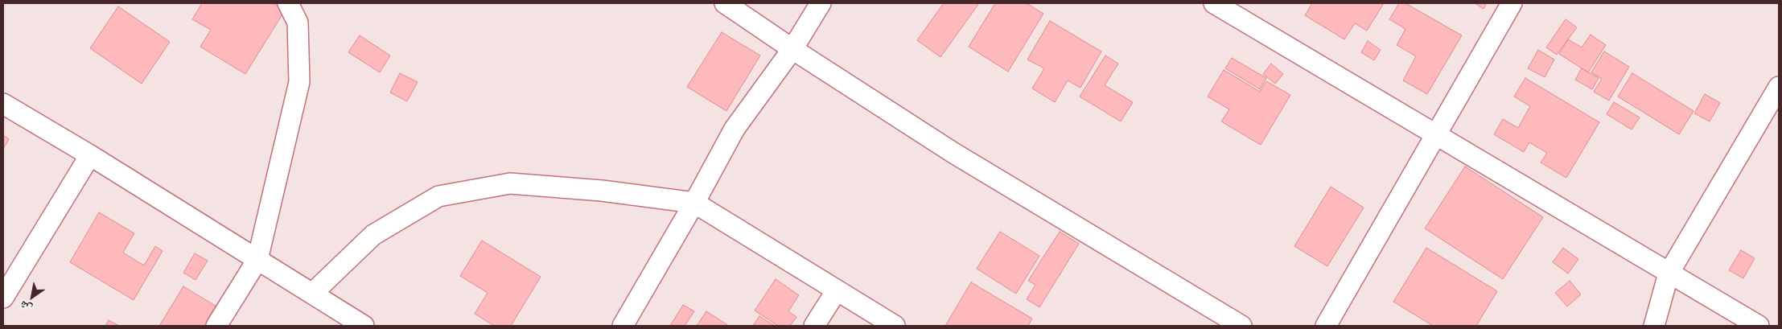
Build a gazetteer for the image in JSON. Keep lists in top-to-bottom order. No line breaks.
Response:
{"north":"bottom left"}
